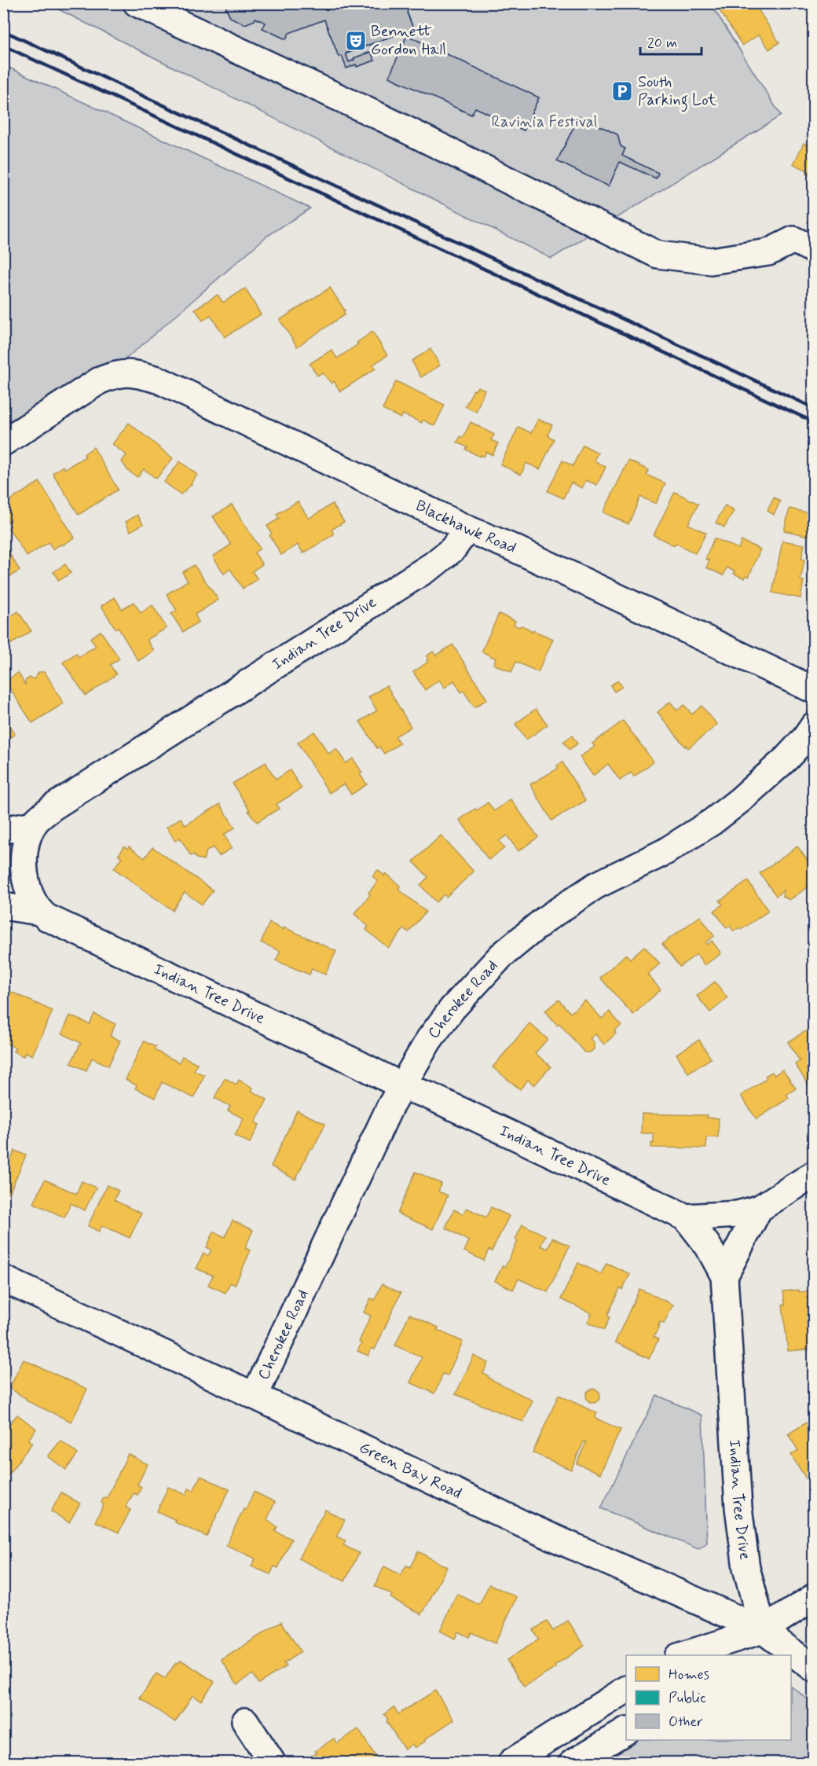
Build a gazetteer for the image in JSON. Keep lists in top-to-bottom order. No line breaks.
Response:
{"streets":{"street":["Blackhawk Road","Indian Tree Drive","Cherokee Road","Green Bay Road"]},"crossings":[["Blackhawk Road","Indian Tree Drive"],["Indian Tree Drive","Cherokee Road"],["Indian Tree Drive","Green Bay Road"],["Cherokee Road","Green Bay Road"]],"parks":["Ravinia Festival"],"places":{"theatre":["Bennett Gordon Hall"],"parking":["South Parking Lot"]},"legend":["Homes","Public","Other"],"scale_bar":"20 m"}
